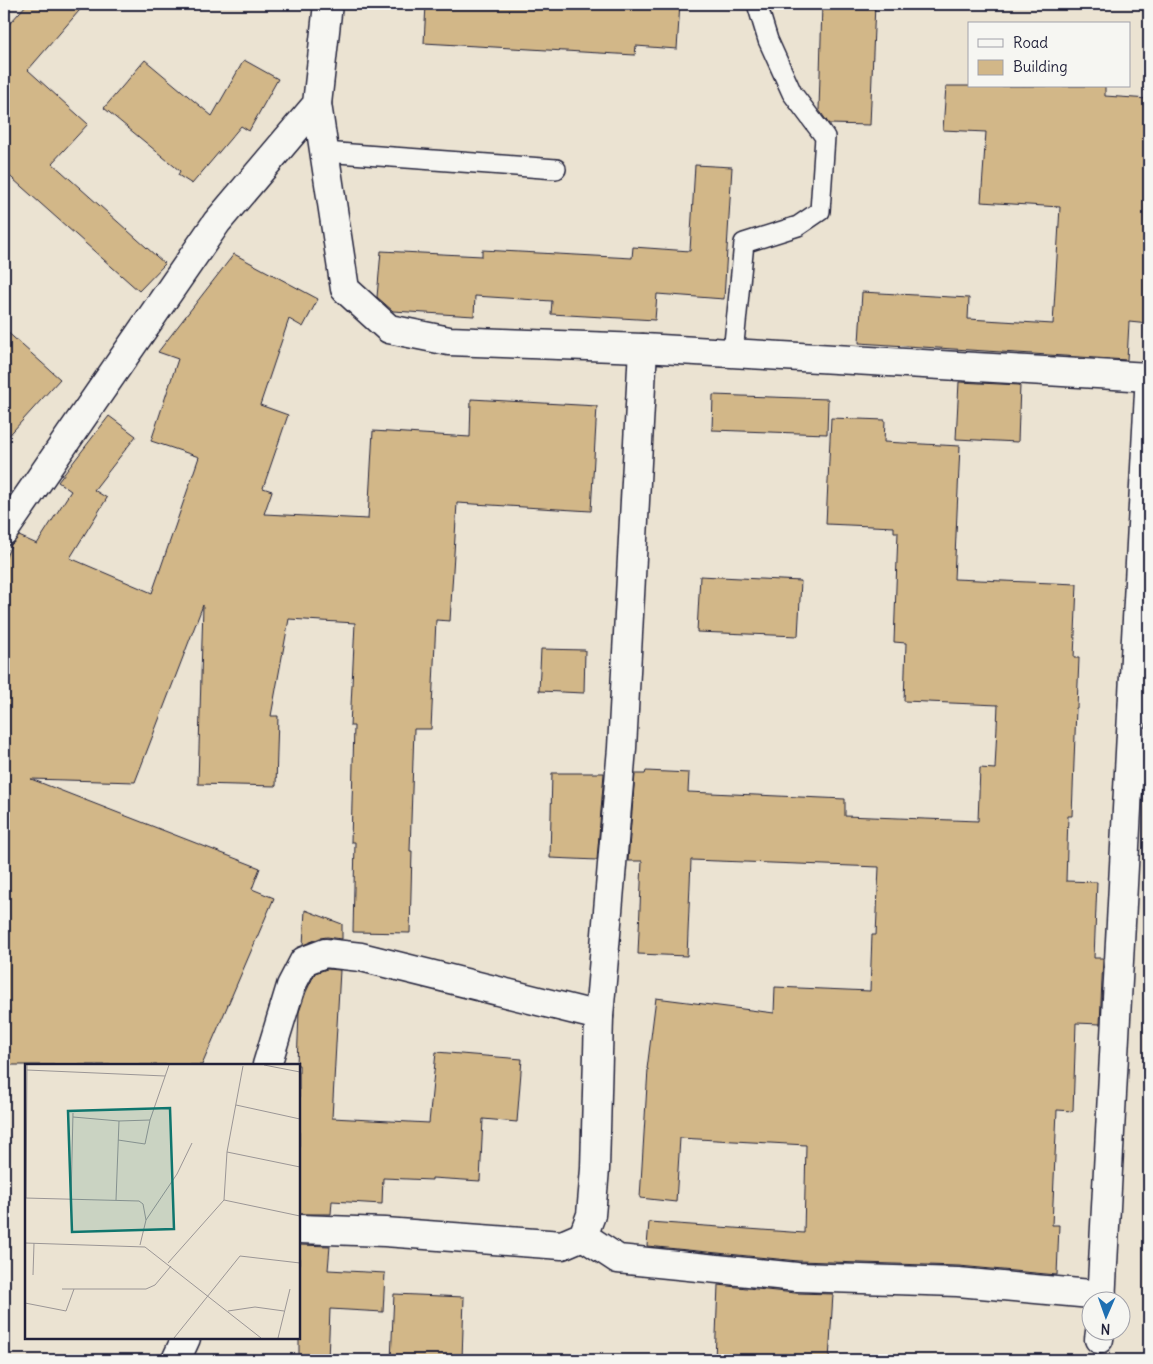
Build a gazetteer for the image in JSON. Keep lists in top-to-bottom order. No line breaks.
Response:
{"legend":["Road","Building"],"north":"bottom"}
